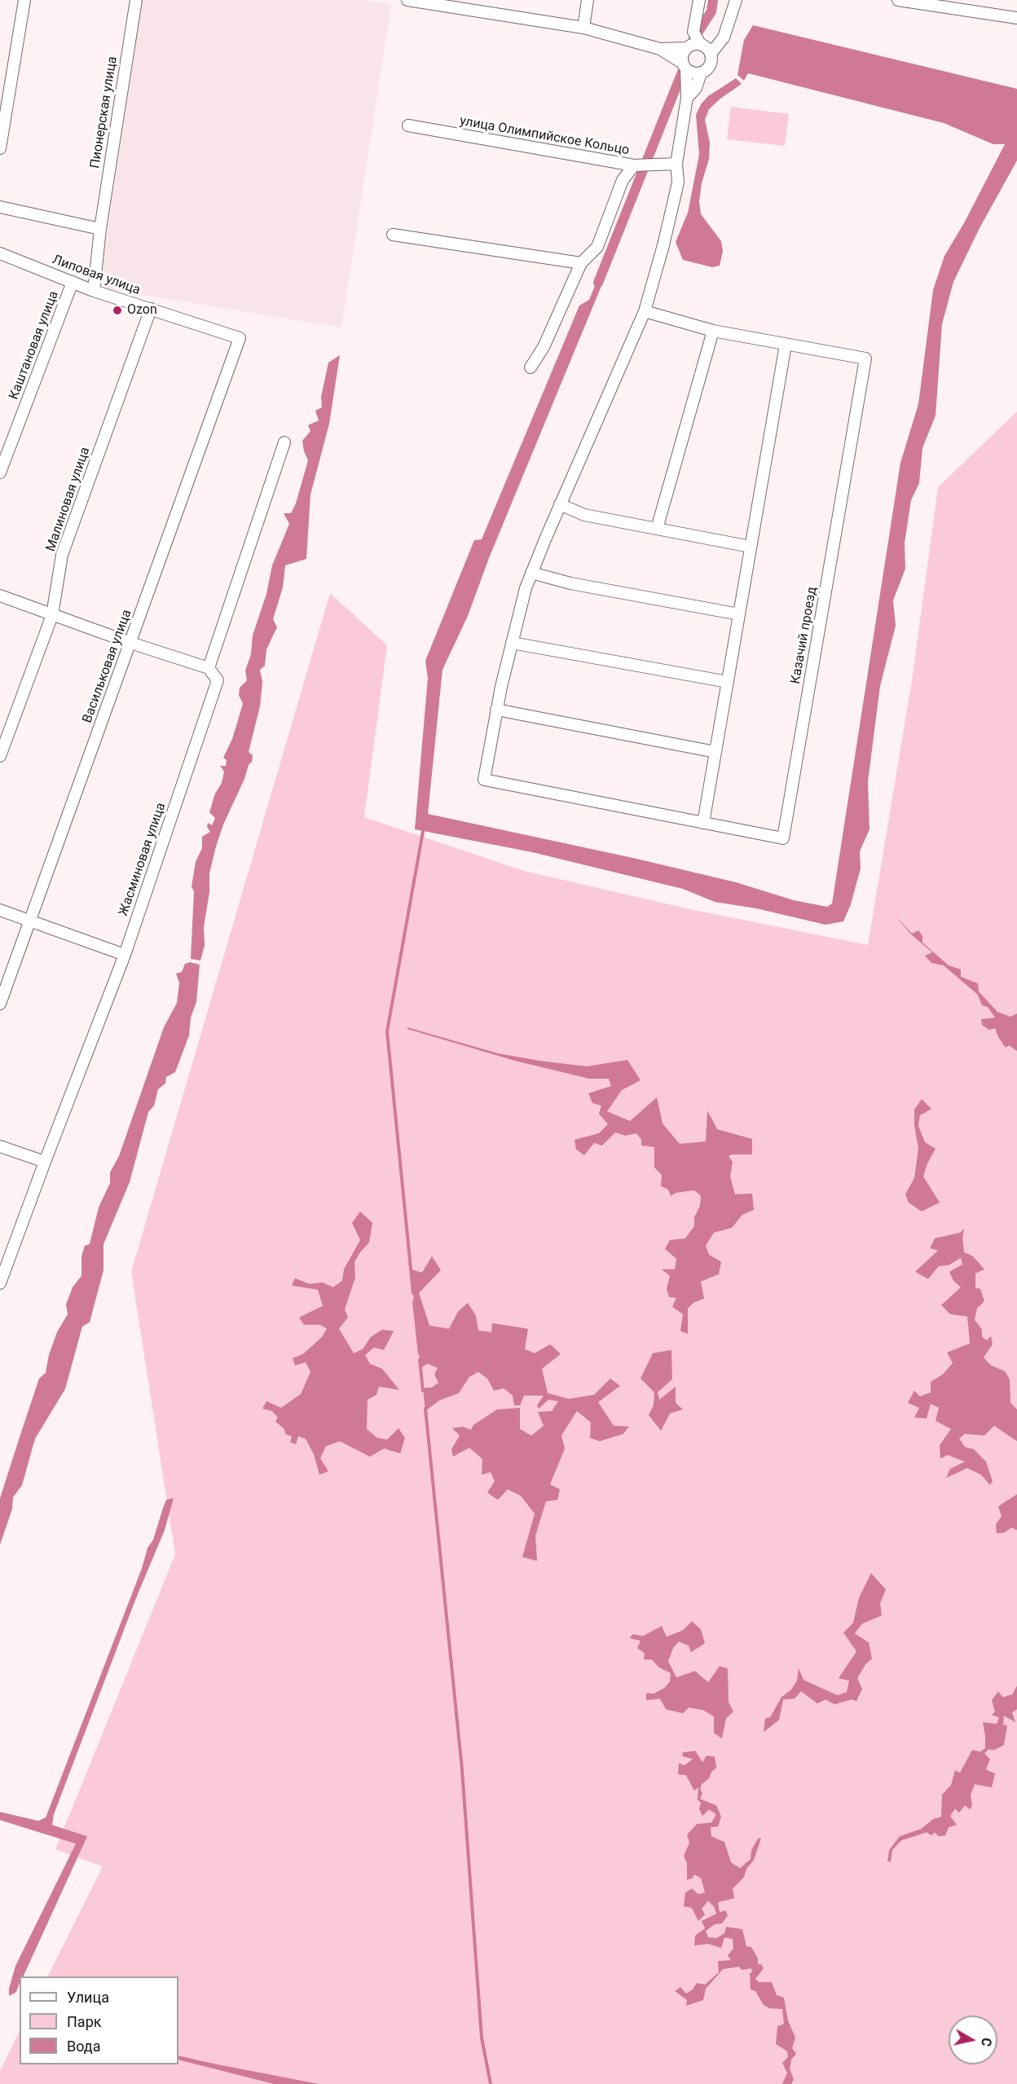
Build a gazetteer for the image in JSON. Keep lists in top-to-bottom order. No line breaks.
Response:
{"streets":{"street":["Пионерская улица","улица Олимпийское Кольцо","Липовая улица","Каштановая улица","Малиновая улица","Казачий проезд","Васильковая улица","Жасминовая улица"]},"crossings":[["Пионерская улица","Липовая улица"],["Липовая улица","Каштановая улица"],["Липовая улица","Малиновая улица"],["Липовая улица","Васильковая улица"]],"places":["Ozon"],"legend":["Улица","Парк","Вода"],"north":"right"}
